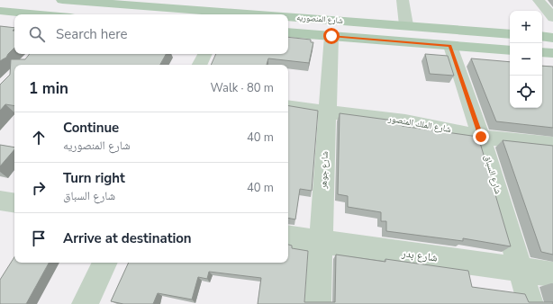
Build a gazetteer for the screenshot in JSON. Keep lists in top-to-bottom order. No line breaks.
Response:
{"streets":{"main road":["شارع المنصوريه"],"street":["شارع الملك المنصور","شارع جوهر","شارع السباق","شارع بدر"]},"crossings":[["شارع المنصوريه","شارع جوهر"],["شارع المنصوريه","شارع السباق"],["شارع الملك المنصور","شارع جوهر"],["شارع الملك المنصور","شارع السباق"],["شارع جوهر","شارع بدر"],["شارع السباق","شارع بدر"]],"page":{"map_buttons":["+","−"],"search":"Search here","heading":["1 min","Walk · 80 m"],"list":[["Continue","شارع المنصوريه","40 m"],["Turn right","شارع السباق","40 m"],"Arrive at destination"]}}
